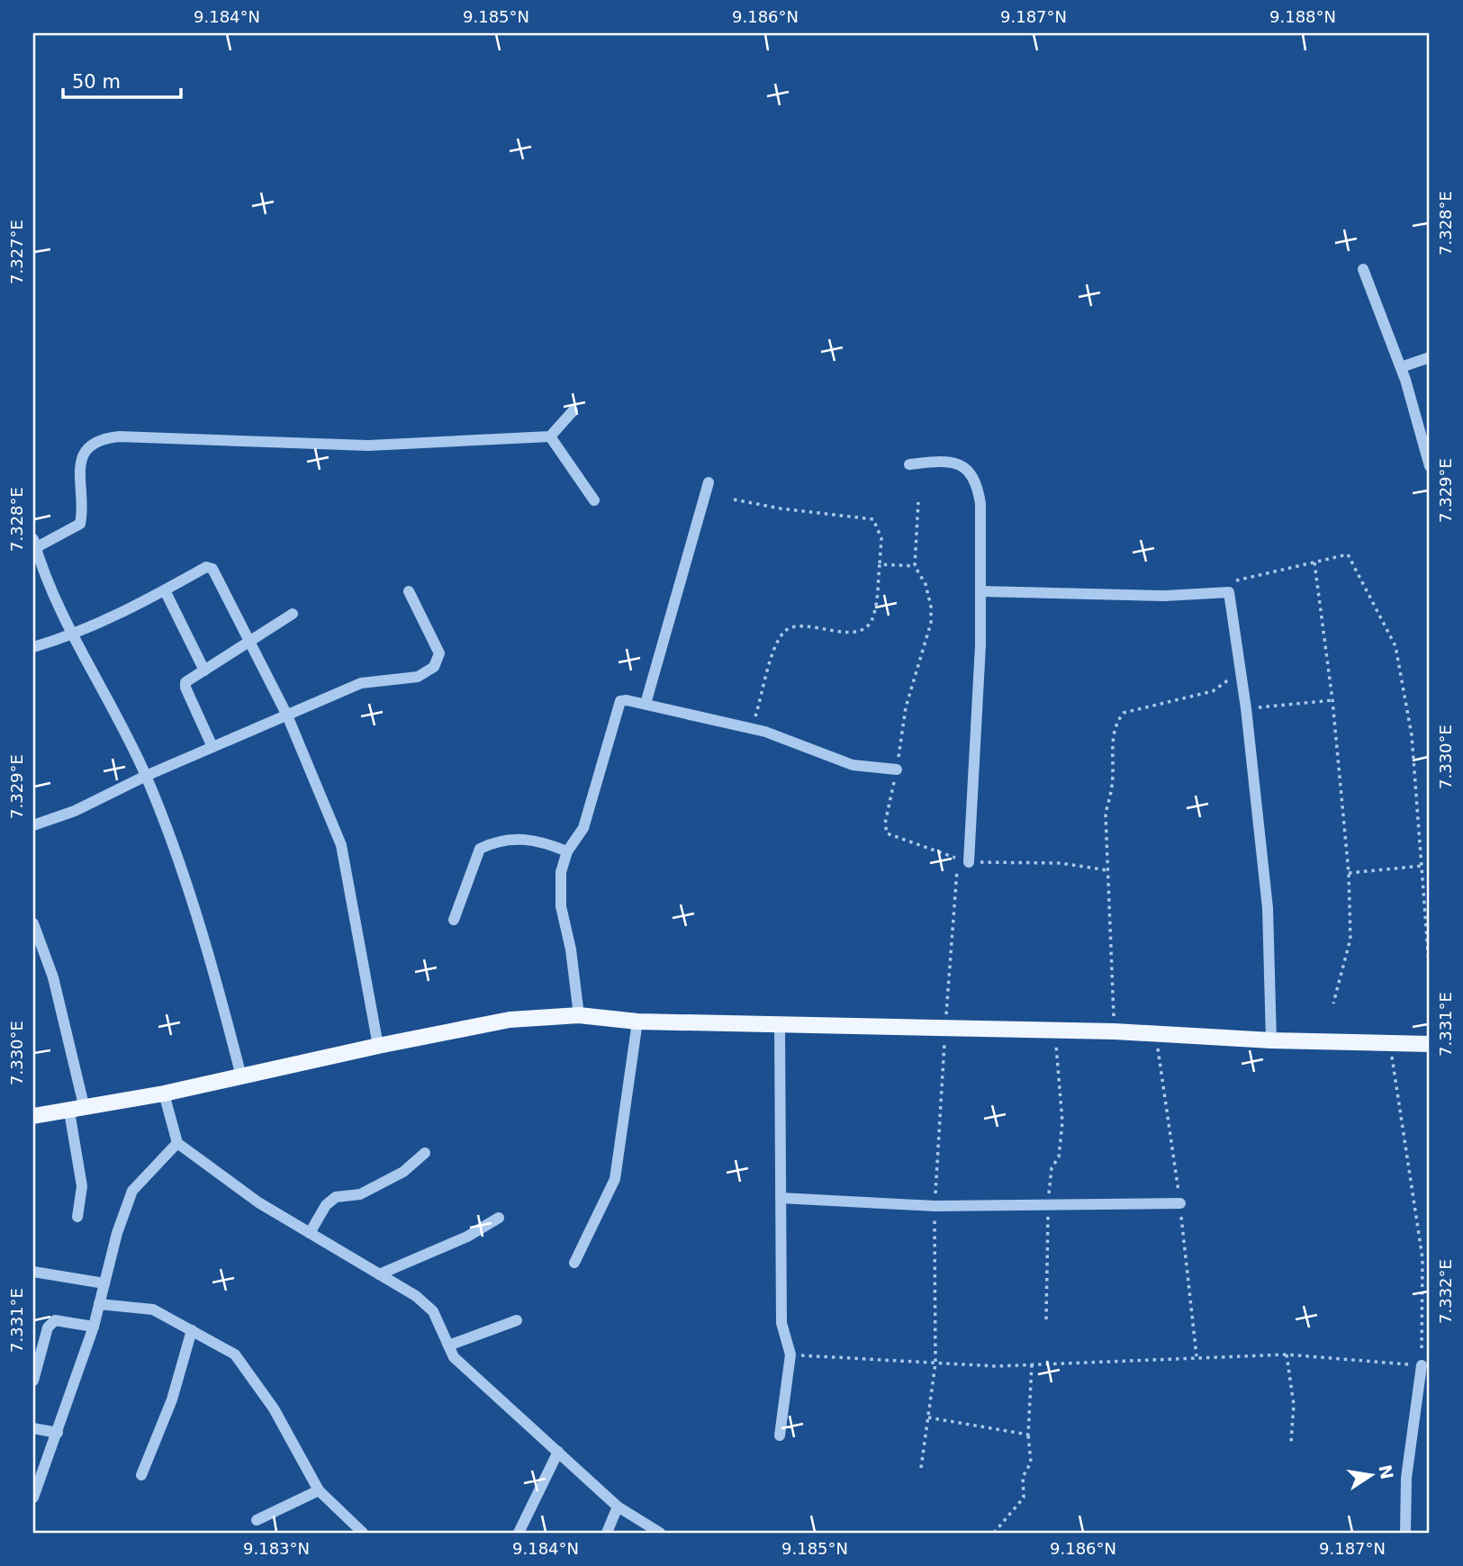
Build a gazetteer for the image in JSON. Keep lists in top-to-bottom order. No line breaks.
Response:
{"scale_bar":"50 m","north":"right","coordinates":["9.184°N","9.185°N","9.186°N","9.187°N","9.188°N","7.328°E","7.327°E","7.329°E","7.330°E","7.331°E","7.332°E","9.183°N"]}
